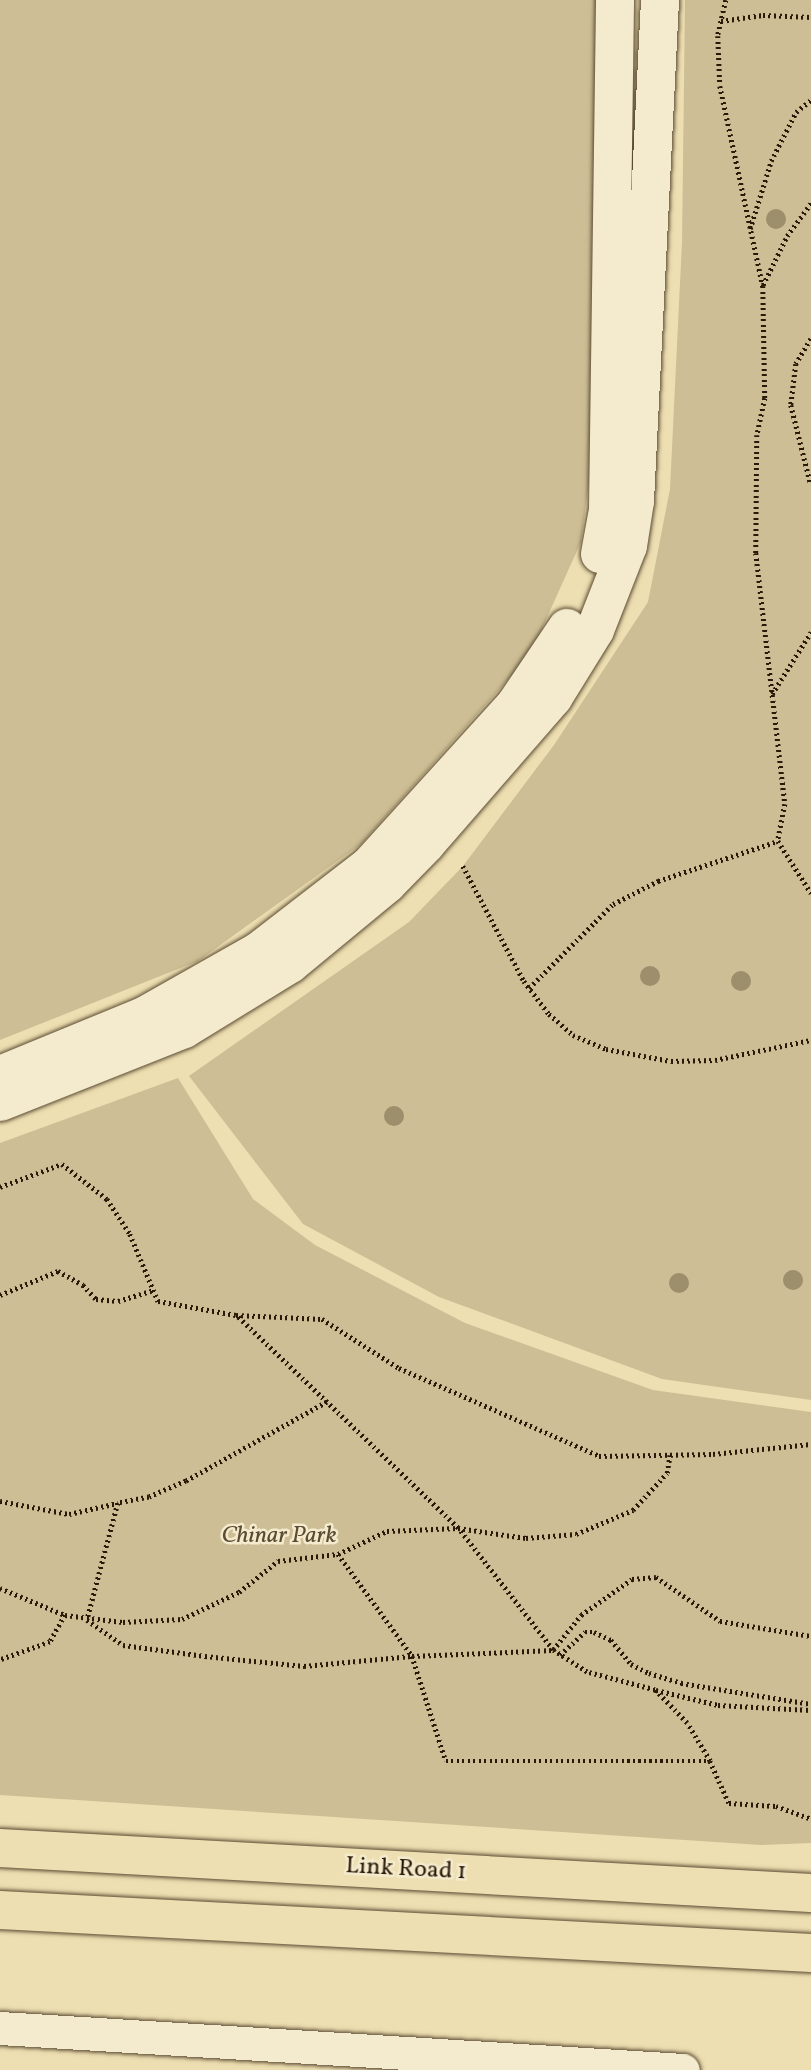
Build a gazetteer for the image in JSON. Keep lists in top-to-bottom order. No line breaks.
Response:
{"streets":{"main road":["Link Road 1"]},"parks":["Chinar Park"]}
